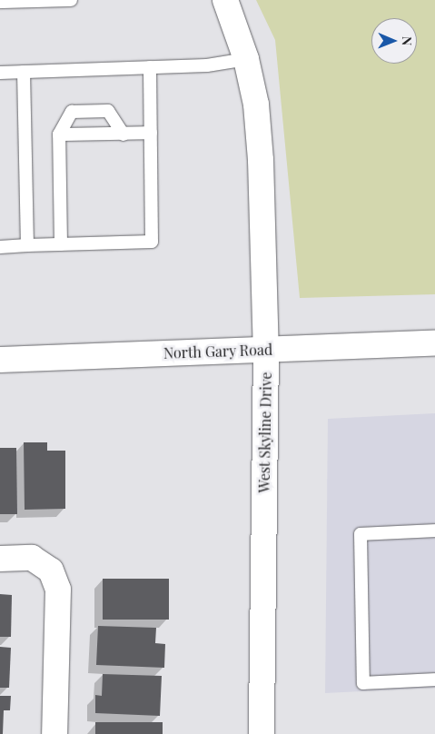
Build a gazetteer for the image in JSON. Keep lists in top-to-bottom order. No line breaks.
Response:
{"streets":{"street":["North Gary Road","West Skyline Drive"]},"crossings":[["North Gary Road","West Skyline Drive"]],"north":"right"}
